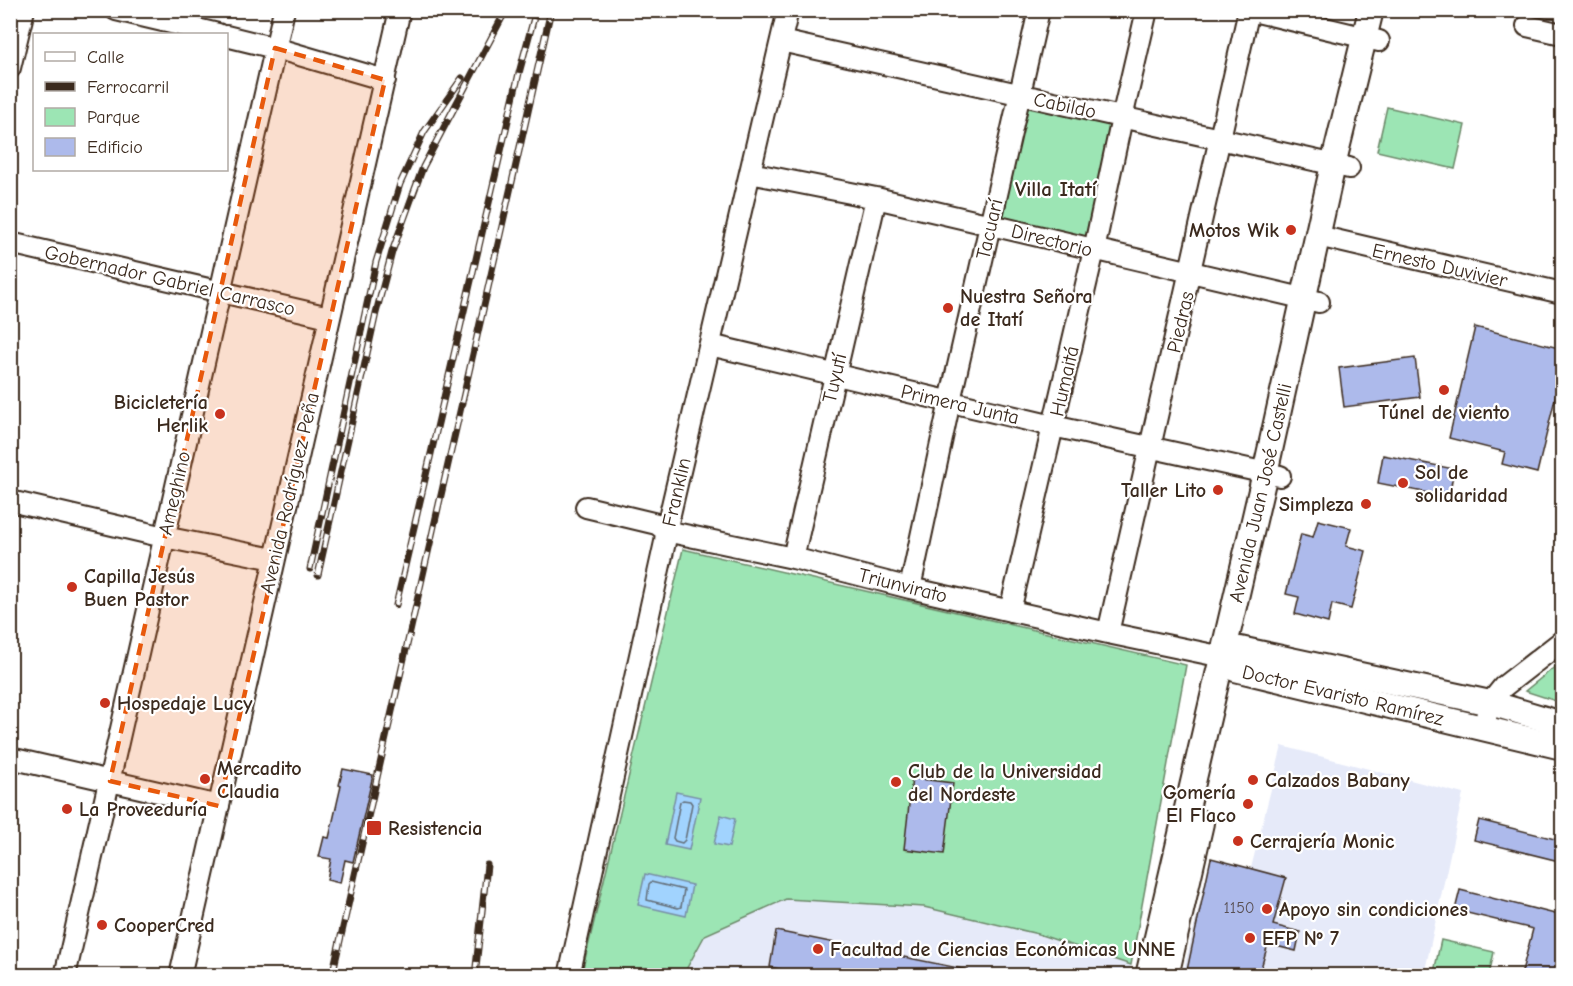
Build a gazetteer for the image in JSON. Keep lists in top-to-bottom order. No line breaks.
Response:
{"streets":{"main road":["Avenida Juan José Castelli","Doctor Evaristo Ramírez"],"street":["Cabildo","Tacuarí","Directorio","Ernesto Duvivier","Gobernador Gabriel Carrasco","Piedras","Tuyutí","Humaitá","Primera Junta","Franklin","Ameghino","Avenida Rodríguez Peña","Triunvirato"]},"crossings":[["Cabildo","Tacuarí"],["Cabildo","Piedras"],["Cabildo","Humaitá"],["Cabildo","Franklin"],["Cabildo","Avenida Juan José Castelli"],["Tacuarí","Directorio"],["Tacuarí","Primera Junta"],["Tacuarí","Triunvirato"],["Directorio","Piedras"],["Directorio","Tuyutí"],["Directorio","Humaitá"],["Directorio","Franklin"],["Directorio","Avenida Juan José Castelli"],["Ernesto Duvivier","Avenida Juan José Castelli"],["Gobernador Gabriel Carrasco","Ameghino"],["Gobernador Gabriel Carrasco","Avenida Rodríguez Peña"],["Piedras","Primera Junta"],["Piedras","Triunvirato"],["Tuyutí","Primera Junta"],["Tuyutí","Triunvirato"],["Humaitá","Primera Junta"],["Humaitá","Triunvirato"],["Primera Junta","Franklin"],["Primera Junta","Avenida Juan José Castelli"],["Franklin","Triunvirato"],["Avenida Juan José Castelli","Triunvirato"],["Avenida Juan José Castelli","Doctor Evaristo Ramírez"],["Triunvirato","Doctor Evaristo Ramírez"]],"districts":["Villa Itatí"],"places":{"other":["Motos Wik","Nuestra Señora de Itatí","Túnel de viento","Bicicletería Herlik","Sol de solidaridad","Taller Lito","Simpleza","Capilla Jesús Buen Pastor","Hospedaje Lucy","Mercadito Claudia","Calzados Babany","Club de la Universidad del Nordeste","Gomería El Flaco","La Proveeduría","Cerrajería Monic","Apoyo sin condiciones","CooperCred","EFP Nº 7","Facultad de Ciencias Económicas UNNE"],"transit":["Resistencia"]},"house_numbers":["1150"],"legend":["Calle","Ferrocarril","Parque","Edificio"]}
